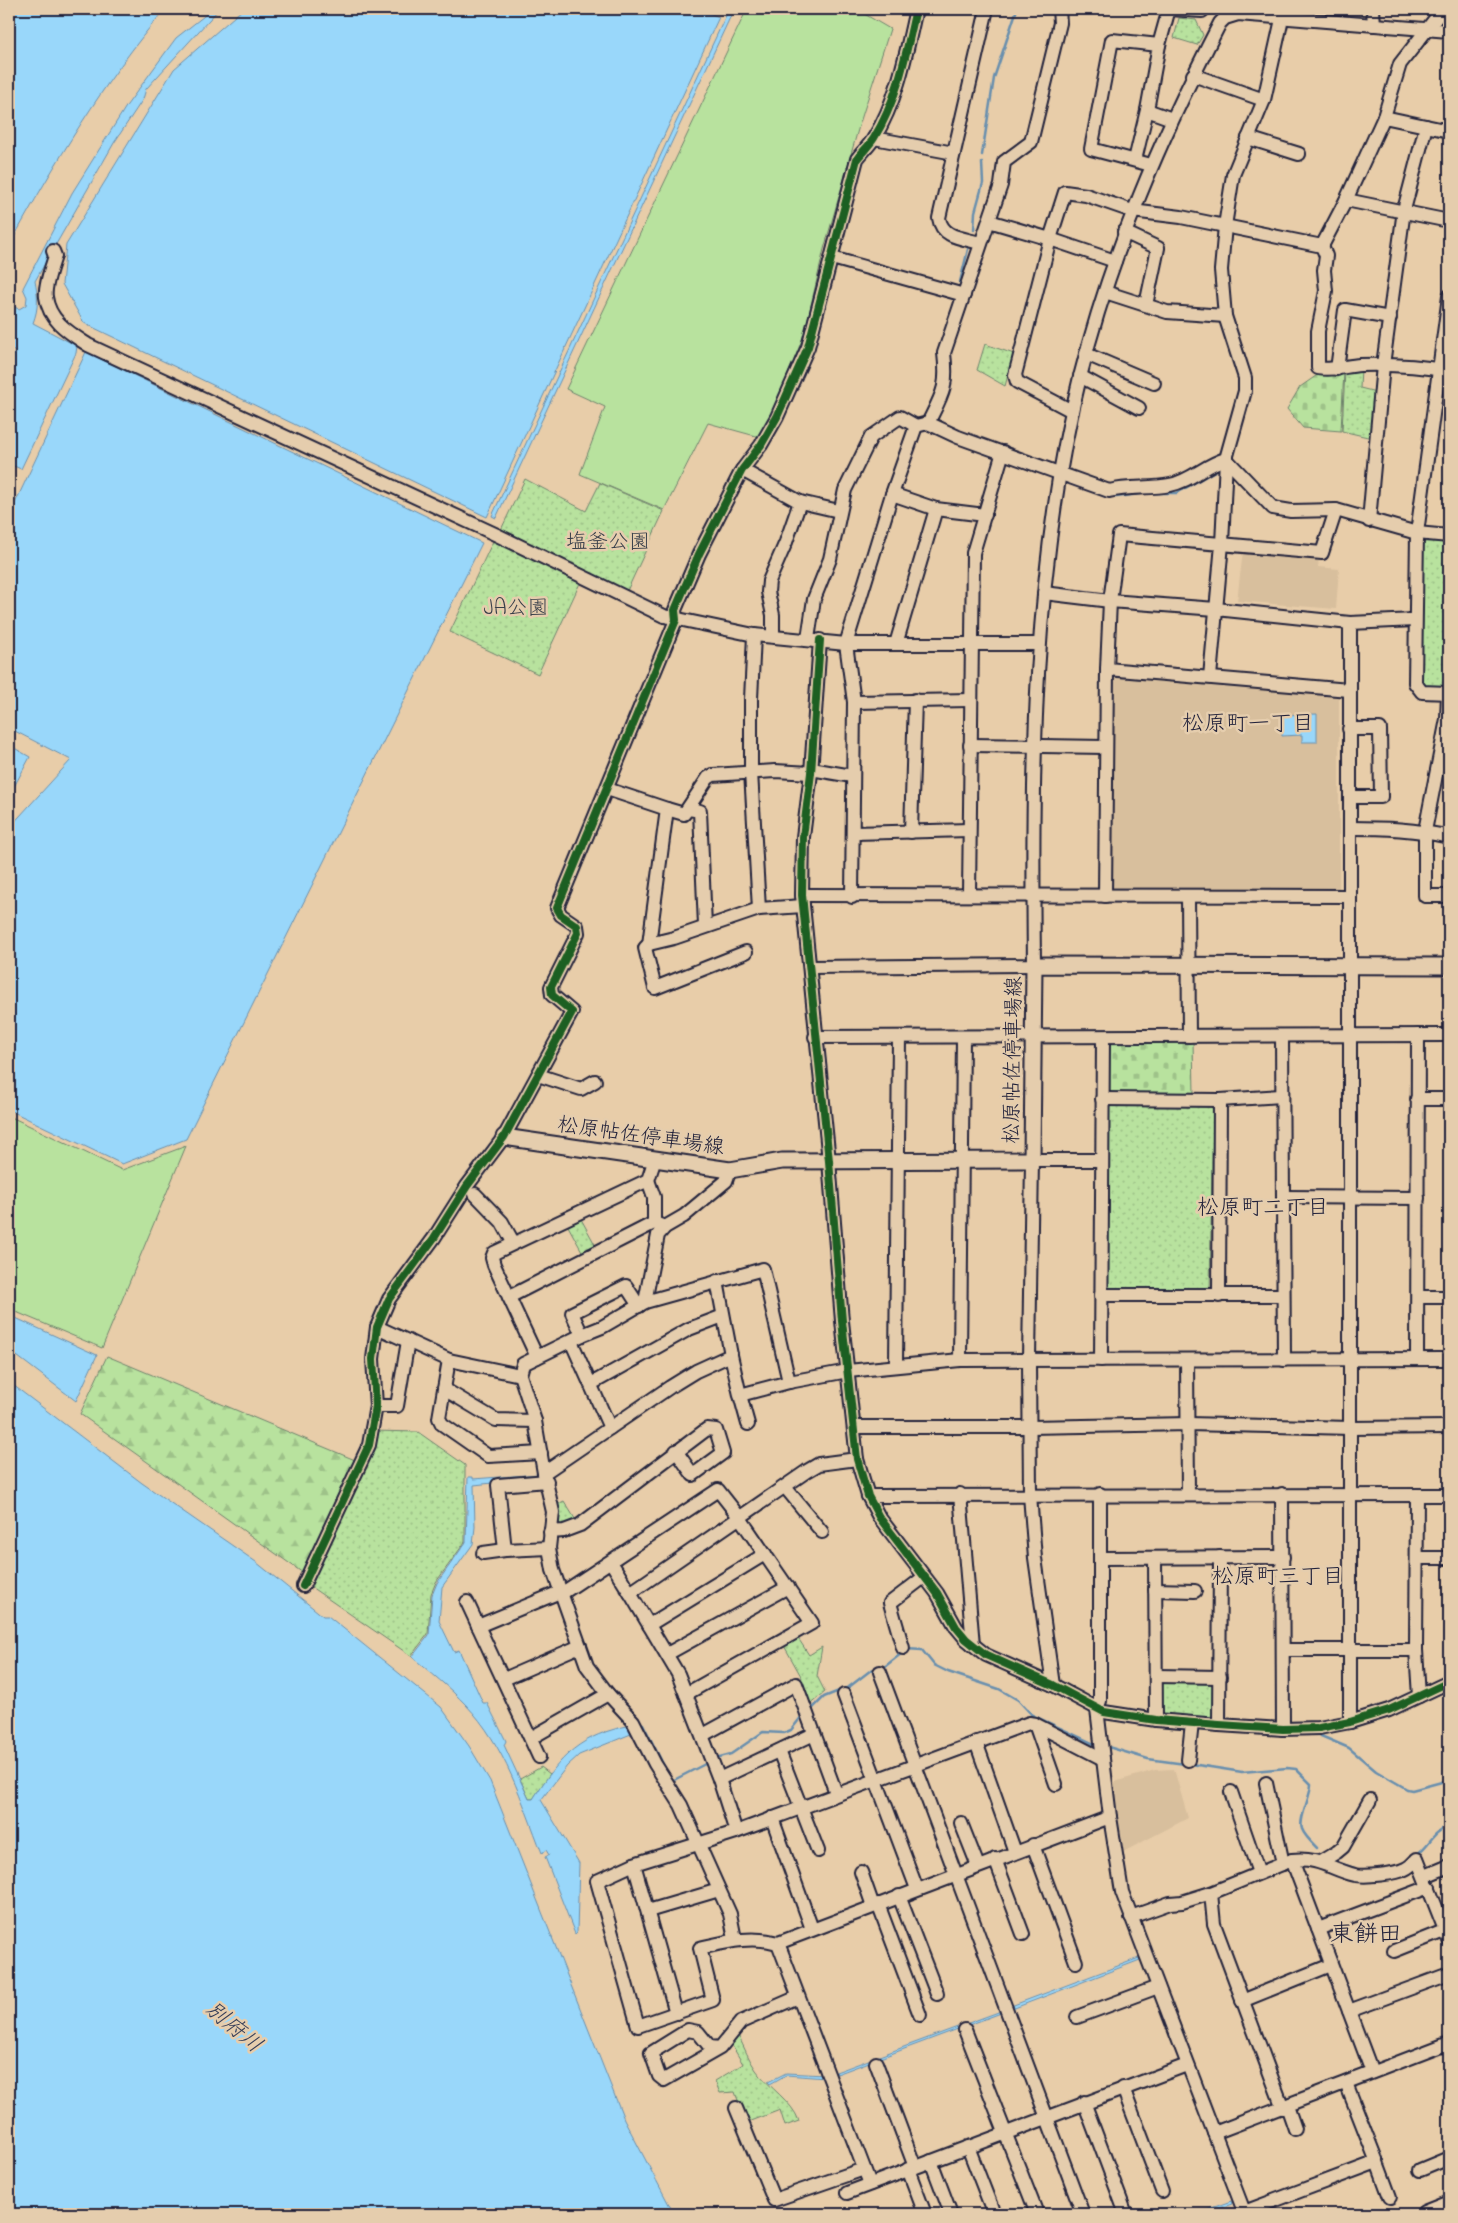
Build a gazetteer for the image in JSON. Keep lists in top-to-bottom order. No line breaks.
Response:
{"streets":{"main road":["松原帖佐停車場線"]},"districts":["松原町一丁目","松原町二丁目","松原町三丁目","東餅田"],"water":["別府川"],"parks":["塩釜公園","JA公園"]}
